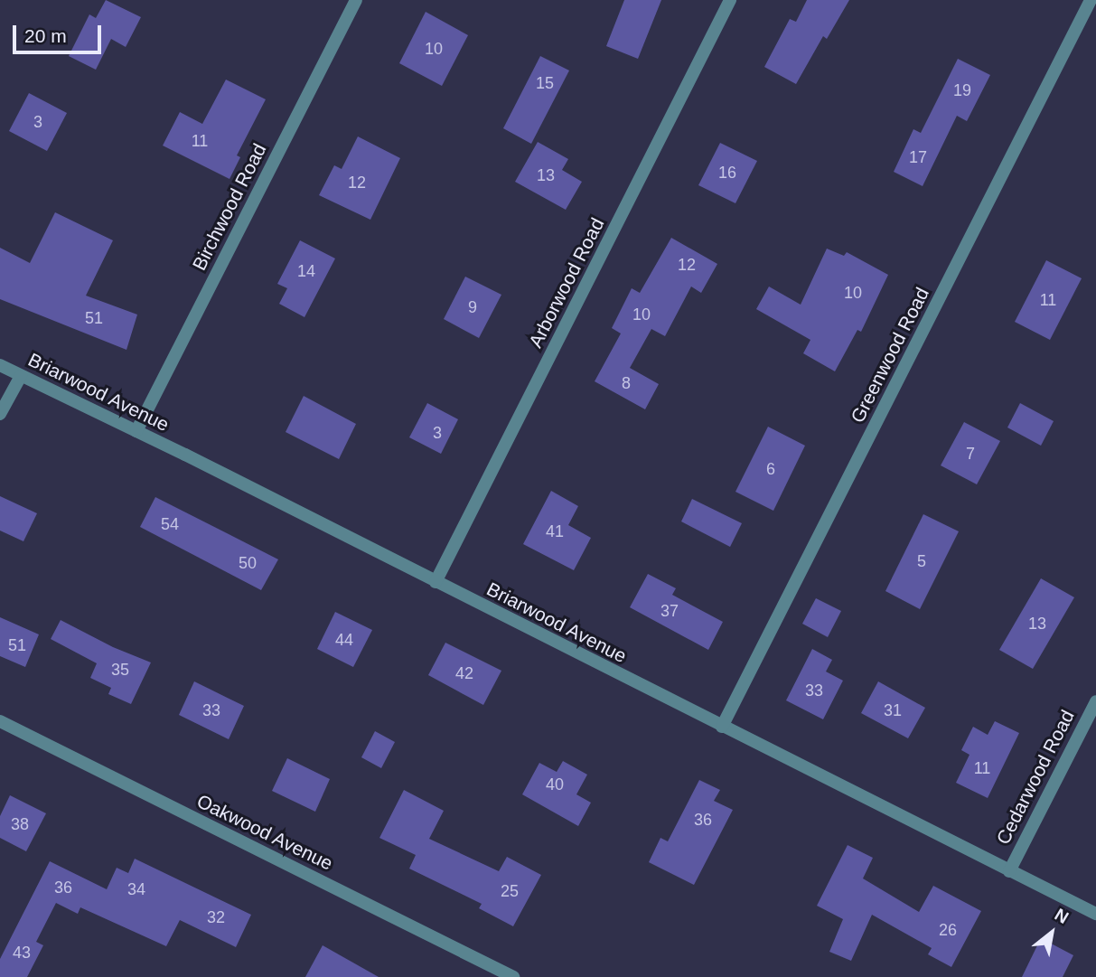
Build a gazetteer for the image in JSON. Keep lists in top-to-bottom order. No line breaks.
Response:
{"streets":{"street":["Birchwood Road","Arborwood Road","Greenwood Road","Briarwood Avenue","Cedarwood Road","Oakwood Avenue"]},"crossings":[["Birchwood Road","Briarwood Avenue"],["Arborwood Road","Briarwood Avenue"],["Greenwood Road","Briarwood Avenue"],["Briarwood Avenue","Cedarwood Road"]],"house_numbers":["10","15","19","3","11","17","16","13","12","12","14","10","11","9","10","51","8","3","7","6","54","41","5","50","37","13","44","51","35","42","33","33","31","11","40","36","38","36","34","25","32","26","43"],"scale_bar":"20 m","north":"top right"}
